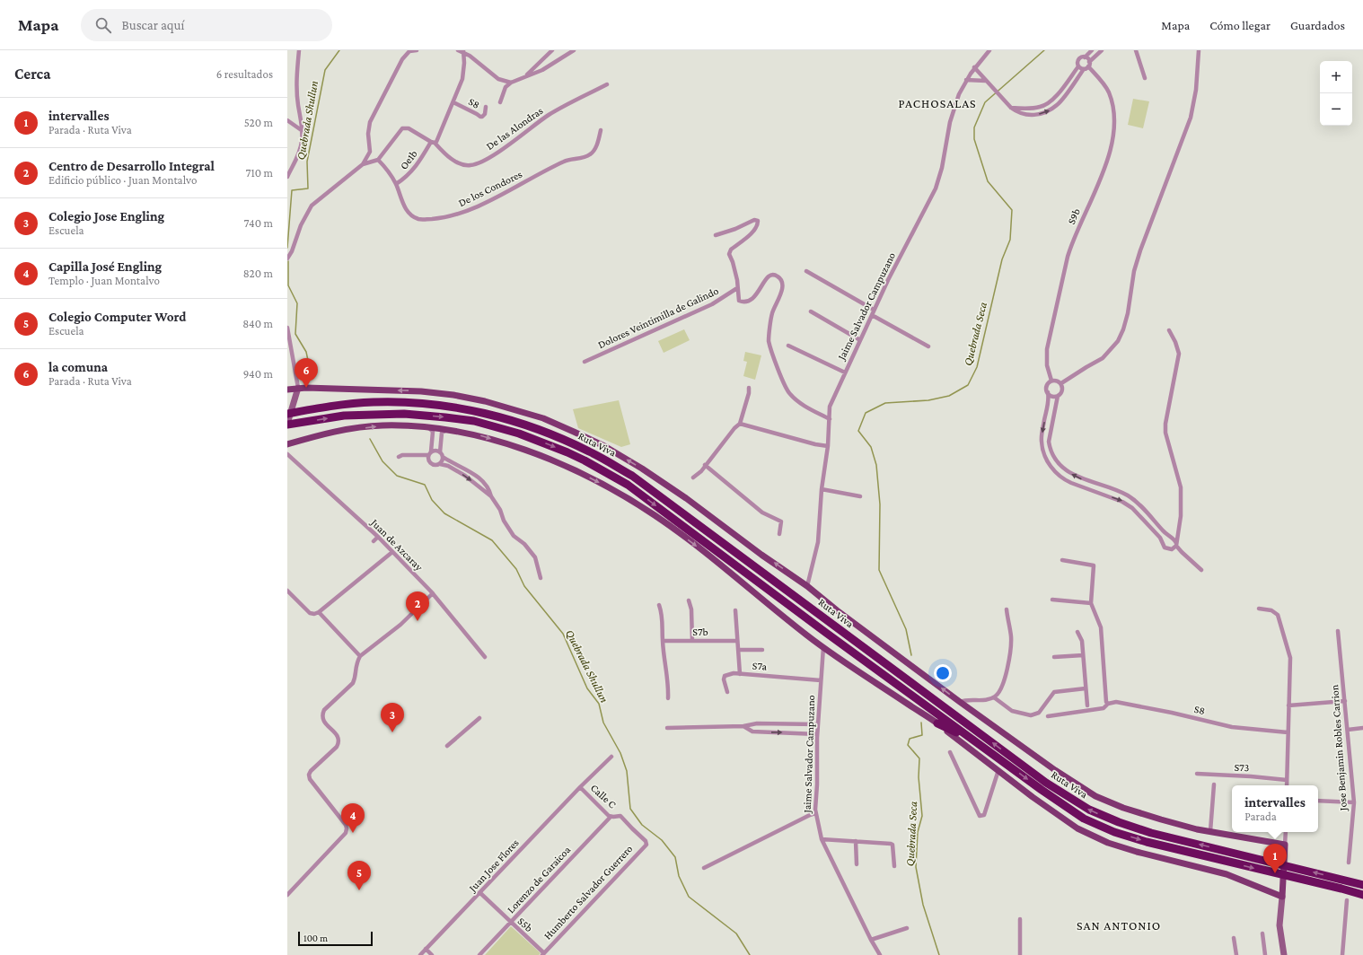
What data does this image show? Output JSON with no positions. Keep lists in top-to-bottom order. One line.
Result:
{"streets":{"highway":["Ruta Viva"],"street":["S8","De las Alondras","Oe1b","De los Condores","S9b","Jaime Salvador Campuzano","Dolores Veintimilla de Galindo","Juan de Azcaray","S7b","S7a","Jose Benjamin Robles Carrion","S73","Calle C","Juan Jose Flores","Lorenzo de Garaicoa","Humberto Salvador Guerrero","S5b"]},"crossings":[["S8","Oe1b"],["De las Alondras","Oe1b"],["De las Alondras","De los Condores"],["Oe1b","De los Condores"],["Jaime Salvador Campuzano","Ruta Viva"],["Jaime Salvador Campuzano","S7a"],["S7b","S7a"],["Calle C","Juan Jose Flores"],["Calle C","Lorenzo de Garaicoa"],["Calle C","Humberto Salvador Guerrero"],["Juan Jose Flores","S5b"],["Lorenzo de Garaicoa","S5b"],["Humberto Salvador Guerrero","S5b"]],"districts":["PACHOSALAS","SAN ANTONIO"],"water":["Quebrada Shullun","Quebrada Seca"],"scale_bar":"100 m","page":{"header":"Mapa","search":"Buscar aquí","nav":["Mapa","Cómo llegar","Guardados"],"heading":["Cerca","6 resultados"],"map_buttons":["+","−"],"list":[{"mark":"1","name":"intervalles","note":"Parada · Ruta Viva","value":"520 m"},{"mark":"2","name":"Centro de Desarrollo Integral","note":"Edificio público · Juan Montalvo","value":"710 m"},{"mark":"3","name":"Colegio Jose Engling","note":"Escuela","value":"740 m"},{"mark":"4","name":"Capilla José Engling","note":"Templo · Juan Montalvo","value":"820 m"},{"mark":"5","name":"Colegio Computer Word","note":"Escuela","value":"840 m"},{"mark":"6","name":"la comuna","note":"Parada · Ruta Viva","value":"940 m"}],"pins":["6","2","3","4","1","5"],"popup":["intervalles","Parada"],"scale":"100 m"}}
